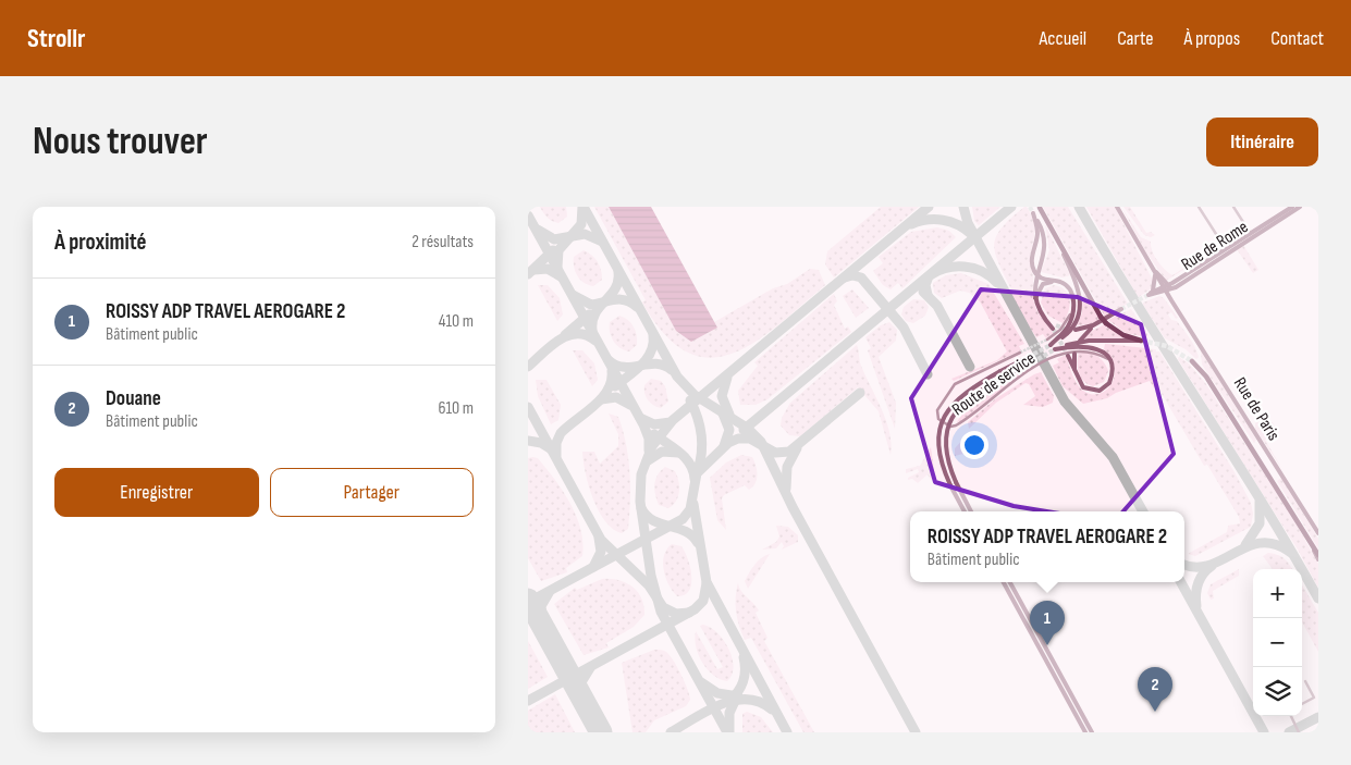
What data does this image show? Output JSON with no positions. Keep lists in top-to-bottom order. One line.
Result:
{"streets":{"main road":["Rue de Rome","Rue de Paris"],"street":["Route de service"]},"crossings":[["Rue de Rome","Rue de Paris"]],"page":{"header":"Strollr","nav":["Accueil","Carte","À propos","Contact"],"buttons":["Itinéraire",["Enregistrer","Partager"]],"title":"Nous trouver","heading":["À proximité","2 résultats"],"list":[{"mark":"1","name":"ROISSY ADP TRAVEL AEROGARE 2","note":"Bâtiment public","value":"410 m"},{"mark":"2","name":"Douane","note":"Bâtiment public","value":"610 m"}],"popup":["ROISSY ADP TRAVEL AEROGARE 2","Bâtiment public"],"map_buttons":["+","−"],"pins":["1","2"]}}
